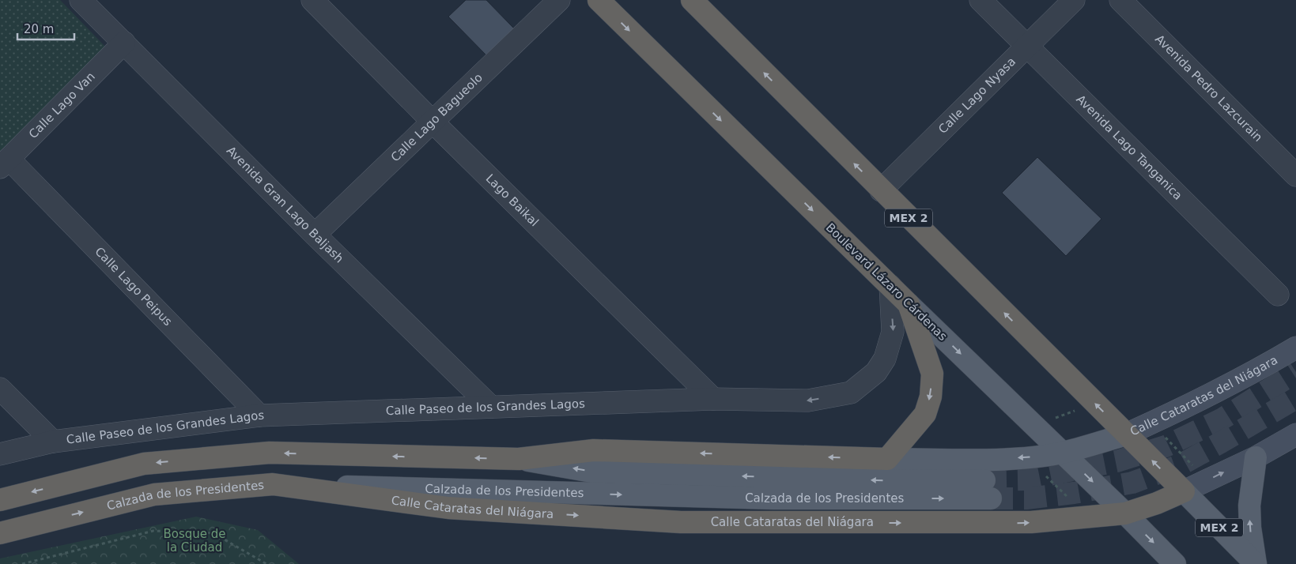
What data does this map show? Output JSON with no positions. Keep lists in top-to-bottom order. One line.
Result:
{"streets":{"highway":["MEX 2","Boulevard Lázaro Cárdenas","Calle Cataratas del Niágara","Calzada de los Presidentes"],"street":["Avenida Pedro Lazcurain","Calle Lago Nyasa","Calle Lago Van","Calle Lago Bagueolo","Avenida Lago Tanganica","Lago Baikal","Avenida Gran Lago Baljash","Calle Lago Peipus","Calle Paseo de los Grandes Lagos"]},"crossings":[["Calle Lago Nyasa","Avenida Lago Tanganica"],["Calle Lago Nyasa","MEX 2"],["Calle Lago Van","Avenida Gran Lago Baljash"],["Calle Lago Van","Calle Lago Peipus"],["Calle Lago Bagueolo","Lago Baikal"],["Calle Lago Bagueolo","Avenida Gran Lago Baljash"],["Lago Baikal","Calle Paseo de los Grandes Lagos"],["Avenida Gran Lago Baljash","Calle Paseo de los Grandes Lagos"],["MEX 2","Calle Cataratas del Niágara"],["Boulevard Lázaro Cárdenas","Calle Cataratas del Niágara"],["Boulevard Lázaro Cárdenas","Calle Paseo de los Grandes Lagos"],["Calle Lago Peipus","Calle Paseo de los Grandes Lagos"],["Calle Cataratas del Niágara","Calzada de los Presidentes"]],"parks":["Bosque de la Ciudad"],"scale_bar":"20 m"}
